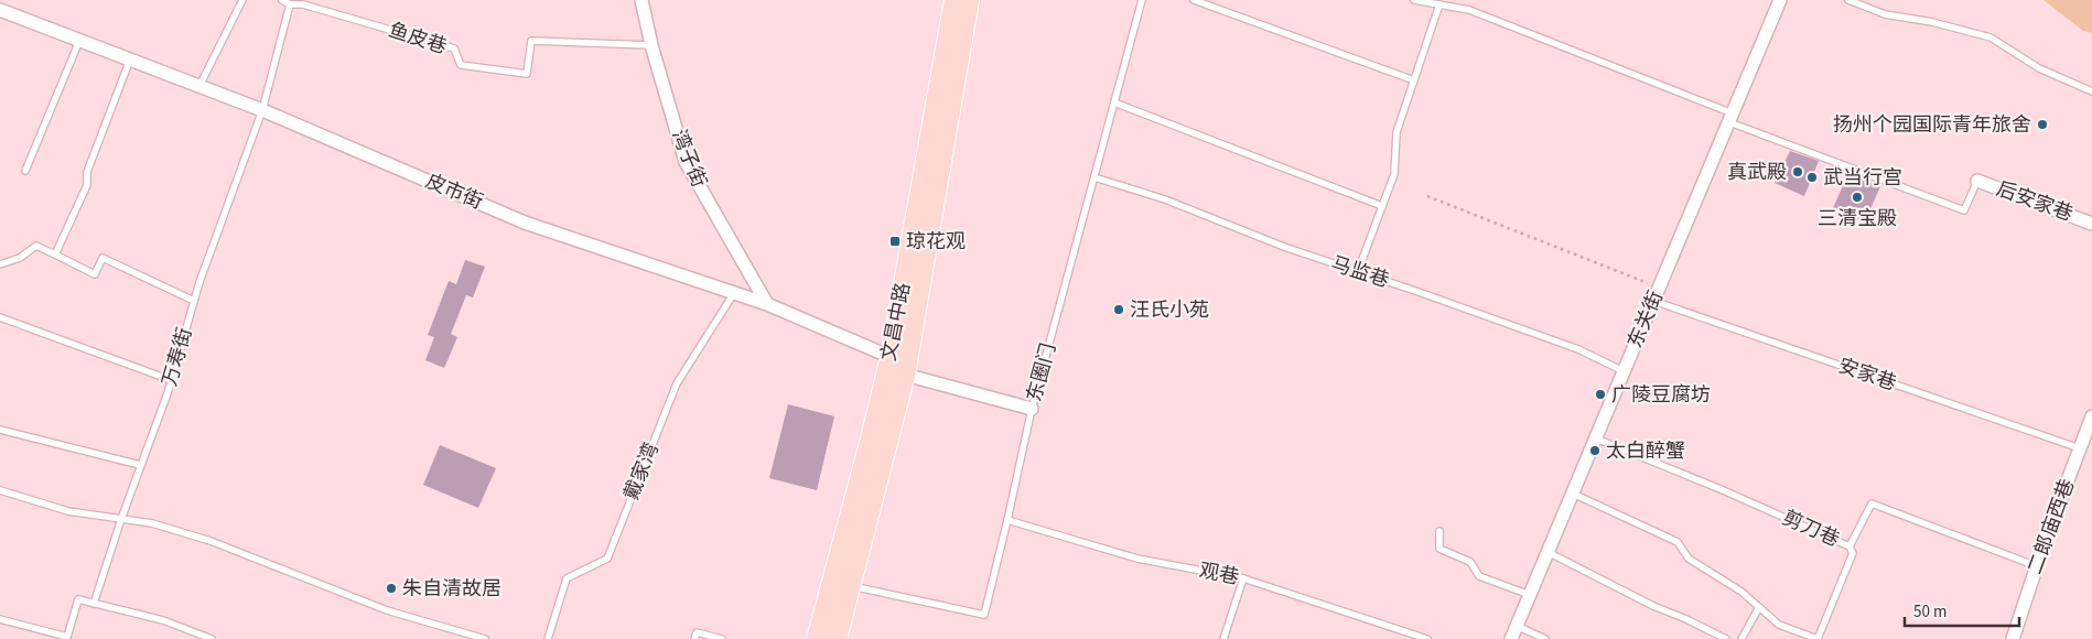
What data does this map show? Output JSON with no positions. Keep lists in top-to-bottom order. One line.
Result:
{"streets":{"main road":["文昌中路"],"street":["湾子街","皮市街","后安家巷","东关街","二郎庙西巷"],"lane":["鱼皮巷","马监巷","万寿街","东圈门","安家巷","戴家湾","剪刀巷","观巷"]},"crossings":[["鱼皮巷","湾子街"],["鱼皮巷","万寿街"],["湾子街","皮市街"],["皮市街","文昌中路"],["皮市街","万寿街"],["皮市街","戴家湾"],["马监巷","东关街"],["马监巷","东圈门"],["东关街","安家巷"],["东关街","剪刀巷"],["文昌中路","东圈门"],["东圈门","观巷"],["安家巷","二郎庙西巷"],["二郎庙西巷","剪刀巷"]],"places":{"other":["扬州个园国际青年旅舍","真武殿","武当行宫","三清宝殿","汪氏小苑","广陵豆腐坊","太白醉蟹","朱自清故居"],"transit":["琼花观"]},"scale_bar":"50 m"}
